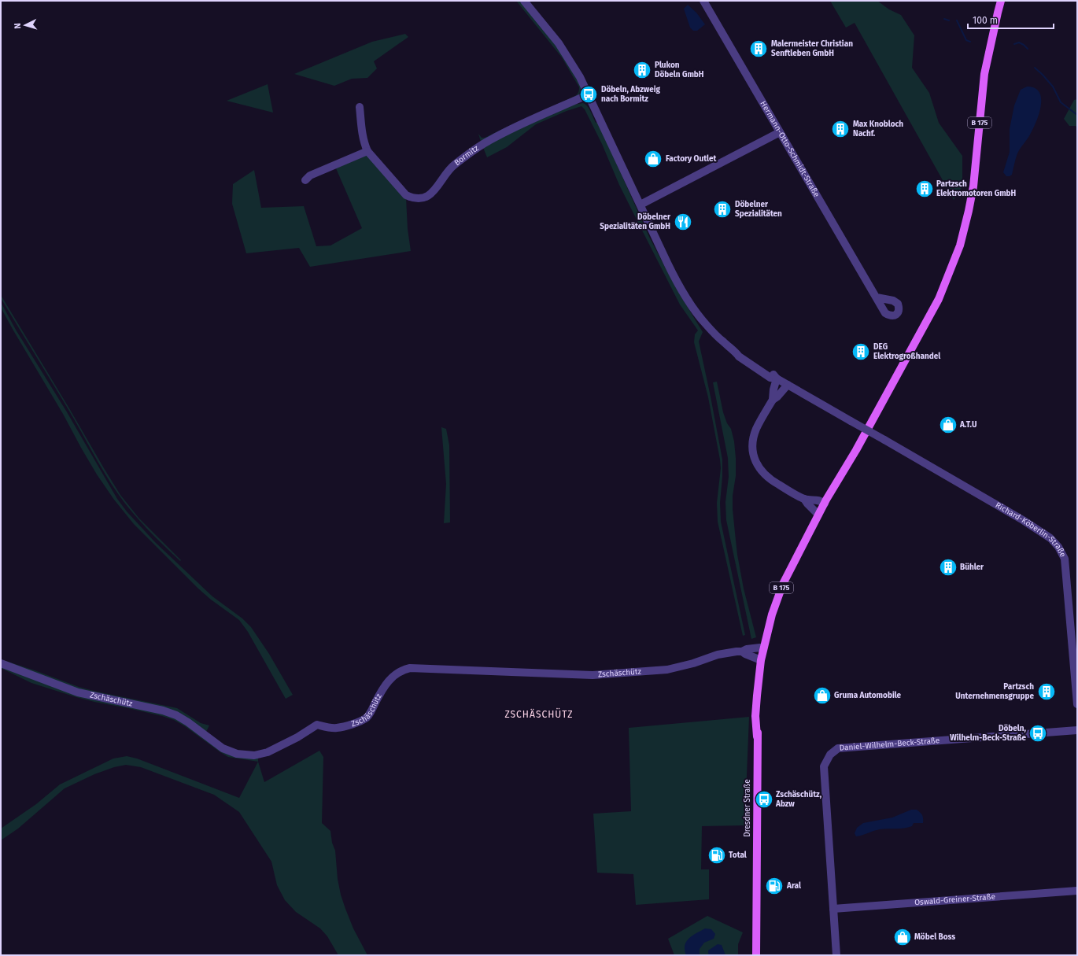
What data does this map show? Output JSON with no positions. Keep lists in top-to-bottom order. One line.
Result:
{"streets":{"main road":["B 175","Dresdner Straße"],"street":["Hermann-Otto-Schmidt-Straße","Bormitz","Richard-Köberlin-Straße","Zschäschütz","Daniel-Wilhelm-Beck-Straße","Oswald-Greiner-Straße"]},"crossings":[["B 175","Zschäschütz"],["B 175","Dresdner Straße"],["Bormitz","Richard-Köberlin-Straße"],["Zschäschütz","Dresdner Straße"],["Daniel-Wilhelm-Beck-Straße","Oswald-Greiner-Straße"]],"districts":["ZSCHÄSCHÜTZ"],"places":{"building":["Malermeister Christian Senftleben GmbH","Plukon Döbeln GmbH","Max Knobloch Nachf.","Partzsch Elektromotoren GmbH","Döbelner Spezialitäten","DEG Elektrogroßhandel","Bühler","Partzsch Unternehmensgruppe"],"bus stop":["Döbeln, Abzweig nach Bormitz","Döbeln, Wilhelm-Beck-Straße","Zschäschütz, Abzw"],"shop":["Factory Outlet","A.T.U","Gruma Automobile","Möbel Boss"],"restaurant":["Döbelner Spezialitäten GmbH"],"fuel station":["Total","Aral"]},"scale_bar":"100 m","north":"left"}
